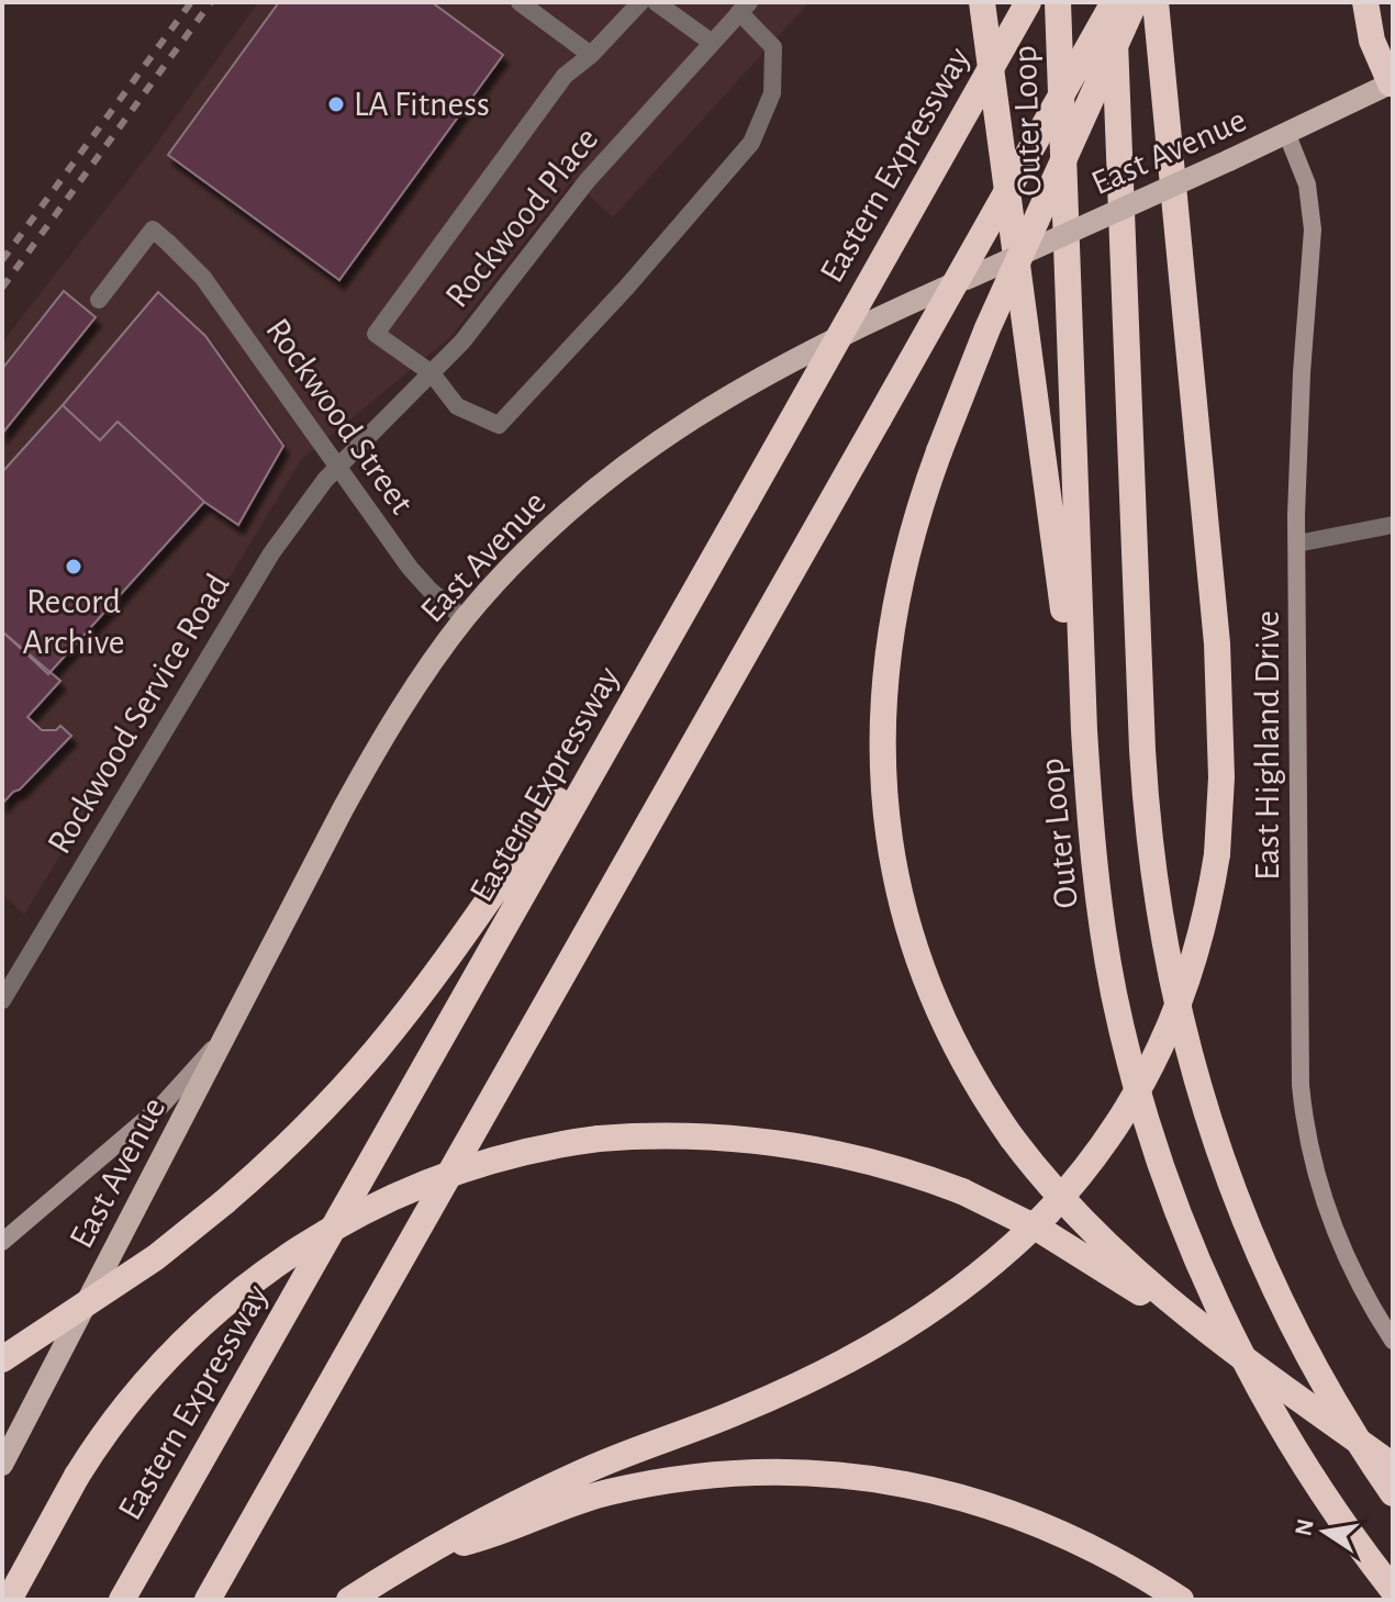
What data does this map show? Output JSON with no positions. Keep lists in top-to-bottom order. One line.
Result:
{"streets":{"highway":["Outer Loop","Eastern Expressway"],"main road":["East Avenue"],"street":["Rockwood Place","Rockwood Street","Rockwood Service Road","East Highland Drive"]},"crossings":[["East Avenue","Rockwood Street"],["East Avenue","East Highland Drive"],["Rockwood Place","Rockwood Street"],["Rockwood Place","Rockwood Service Road"],["Rockwood Street","Rockwood Service Road"]],"places":["LA Fitness","Record Archive"],"north":"left"}
